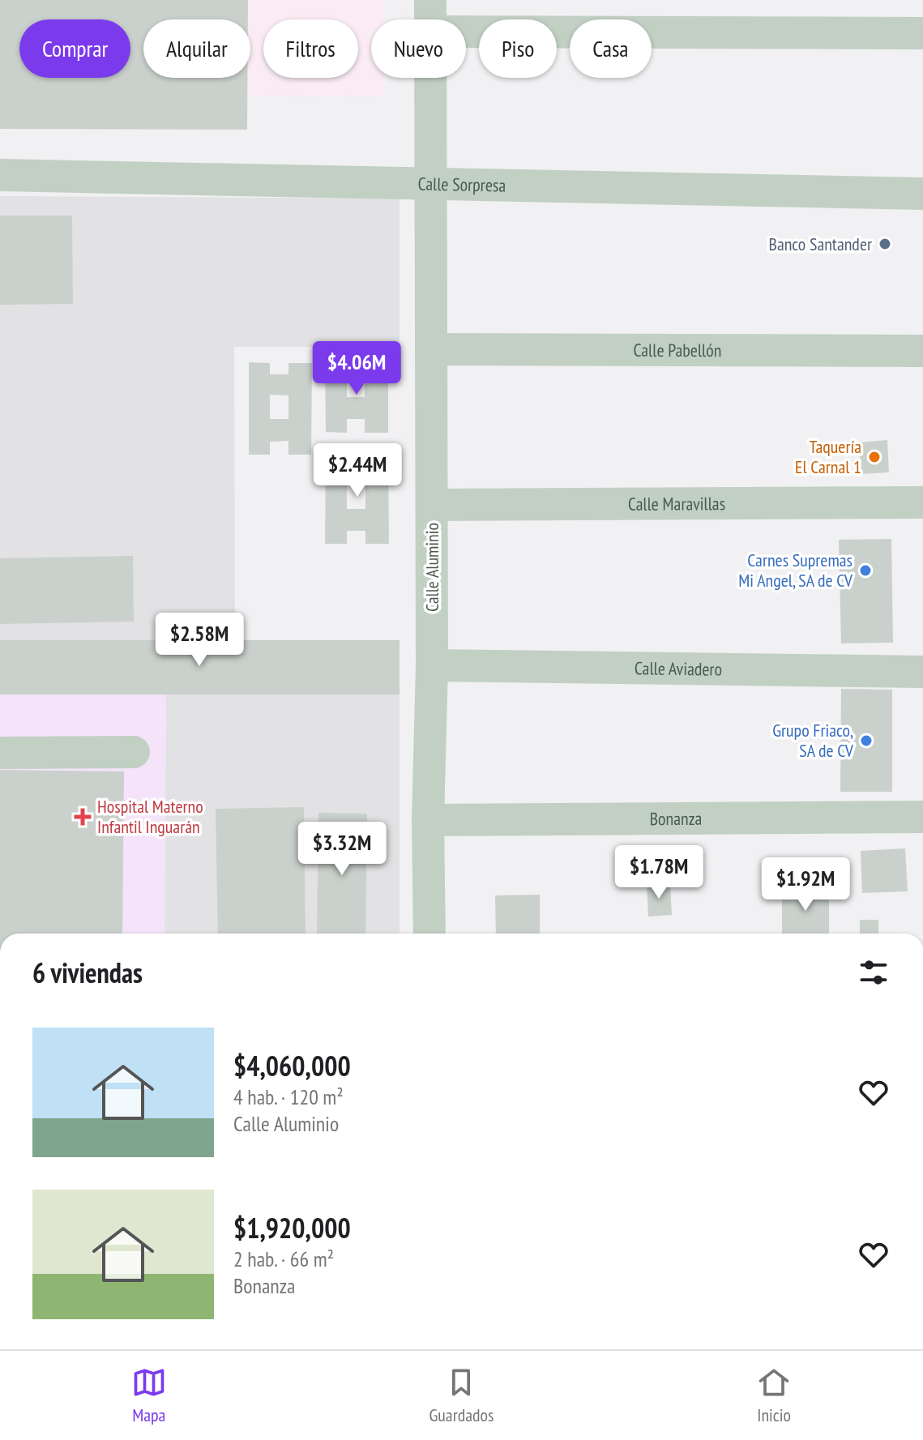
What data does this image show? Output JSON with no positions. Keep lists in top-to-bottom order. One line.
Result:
{"streets":{"street":["Calle Sorpresa","Calle Pabellón","Calle Maravillas","Calle Aluminio","Calle Aviadero","Bonanza"]},"crossings":[["Calle Sorpresa","Calle Aluminio"],["Calle Pabellón","Calle Aluminio"],["Calle Maravillas","Calle Aluminio"],["Calle Aluminio","Calle Aviadero"],["Calle Aluminio","Bonanza"]],"places":{"other":["Banco Santander","Taquería El Carnal 1","Carnes Supremas Mi Angel, SA de CV","Grupo Friaco, SA de CV"],"health":["Hospital Materno Infantil Inguarán"]},"page":{"chip":["Comprar","Alquilar","Filtros","Nuevo","Piso","Casa"],"price":["$4.06M","$2.44M","$2.58M","$3.32M","$1.78M","$1.92M"],"heading":"6 viviendas","list":[{"name":"$4,060,000","note":"4 hab. · 120 m² · Calle Aluminio"},{"name":"$1,920,000","note":"2 hab. · 66 m² · Bonanza"}],"tabs":["Mapa","Guardados","Inicio"]}}
